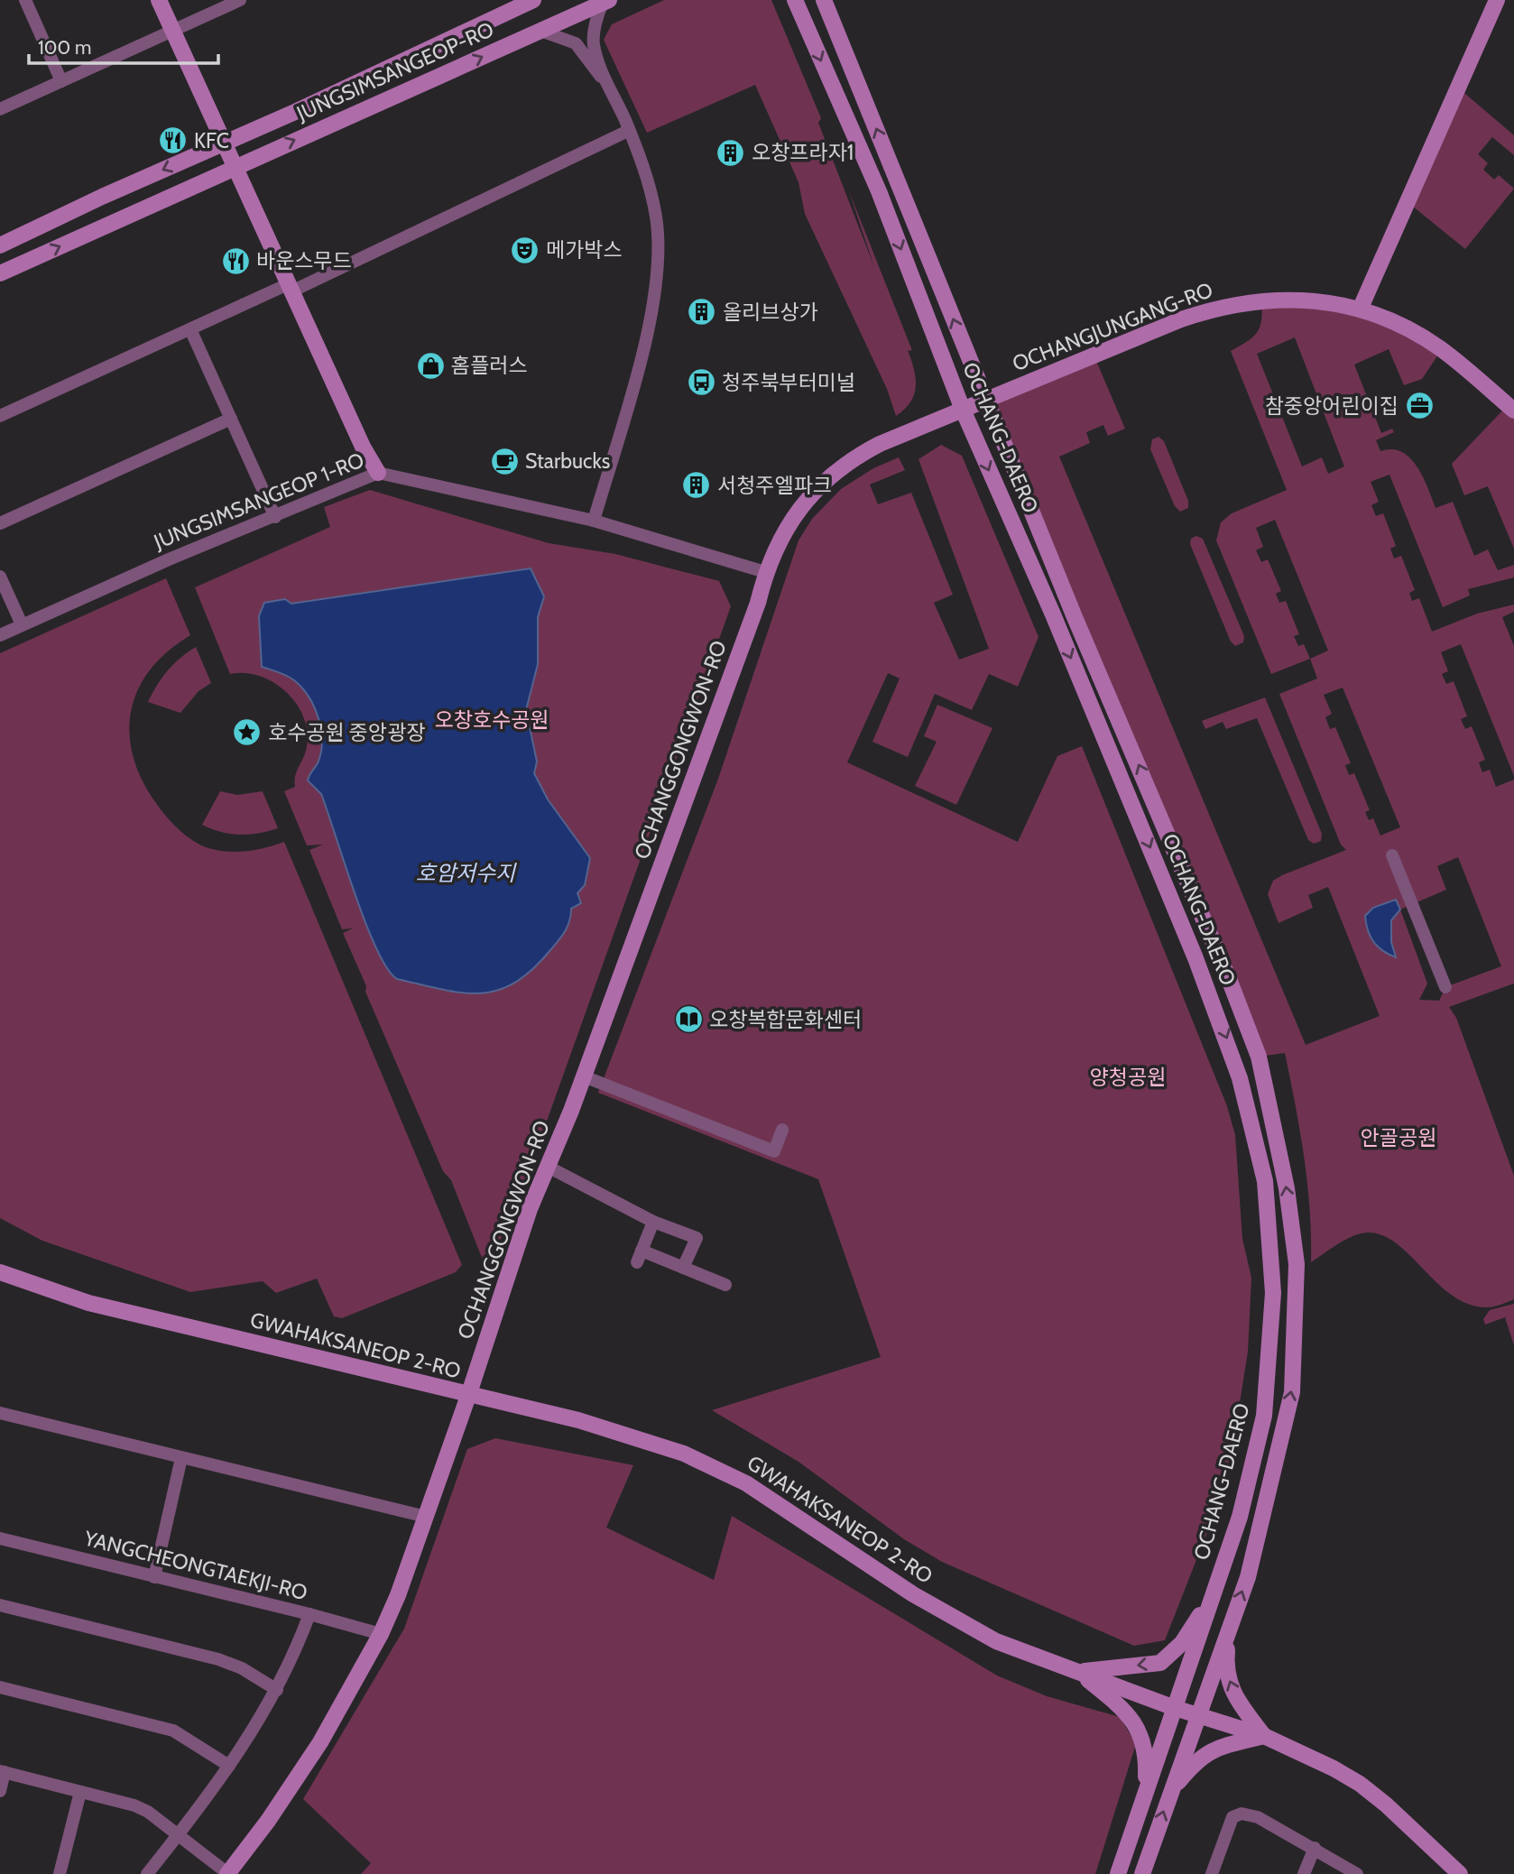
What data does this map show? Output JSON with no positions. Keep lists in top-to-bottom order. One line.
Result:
{"streets":{"street":["JUNGSIMSANGEOP-RO","OCHANGJUNGANG-RO","OCHANG-DAERO","JUNGSIMSANGEOP 1-RO","OCHANGGONGWON-RO","GWAHAKSANEOP 2-RO","YANGCHEONGTAEKJI-RO"]},"crossings":[["OCHANGJUNGANG-RO","OCHANG-DAERO"],["OCHANGJUNGANG-RO","OCHANGGONGWON-RO"],["OCHANG-DAERO","OCHANGGONGWON-RO"],["OCHANG-DAERO","GWAHAKSANEOP 2-RO"],["OCHANGGONGWON-RO","GWAHAKSANEOP 2-RO"],["OCHANGGONGWON-RO","YANGCHEONGTAEKJI-RO"]],"water":["호암저수지"],"parks":["오창호수공원","양청공원","안골공원"],"places":{"restaurant":["KFC","바운스무드"],"building":["오창프라자1","올리브상가","서청주엘파크"],"theatre":["메가박스"],"shop":["홈플러스"],"bus stop":["청주북부터미널"],"office":["참중앙어린이집"],"cafe":["Starbucks"],"place":["호수공원 중앙광장"],"library":["오창복합문화센터"]},"scale_bar":"100 m"}
